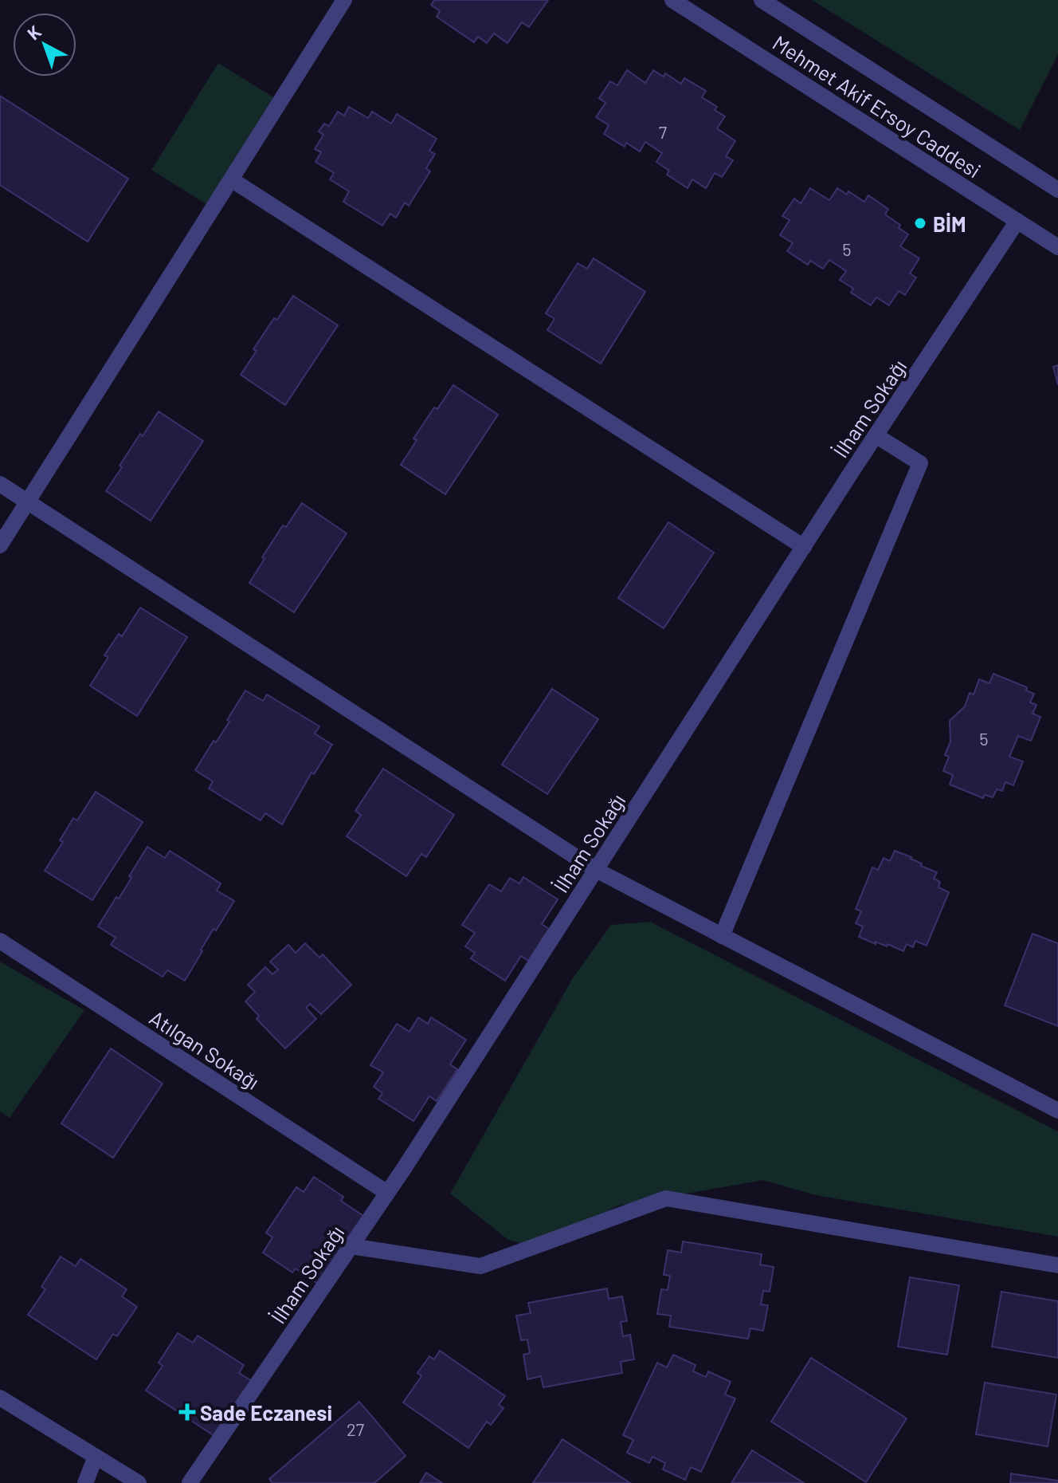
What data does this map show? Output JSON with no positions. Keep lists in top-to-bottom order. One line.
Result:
{"streets":{"street":["Mehmet Akif Ersoy Caddesi","İlham Sokağı","Atılgan Sokağı"]},"crossings":[["Mehmet Akif Ersoy Caddesi","İlham Sokağı"],["İlham Sokağı","Atılgan Sokağı"]],"places":{"other":["BİM"],"health":["Sade Eczanesi"]},"house_numbers":["7","5","5","27"],"north":"top left"}
